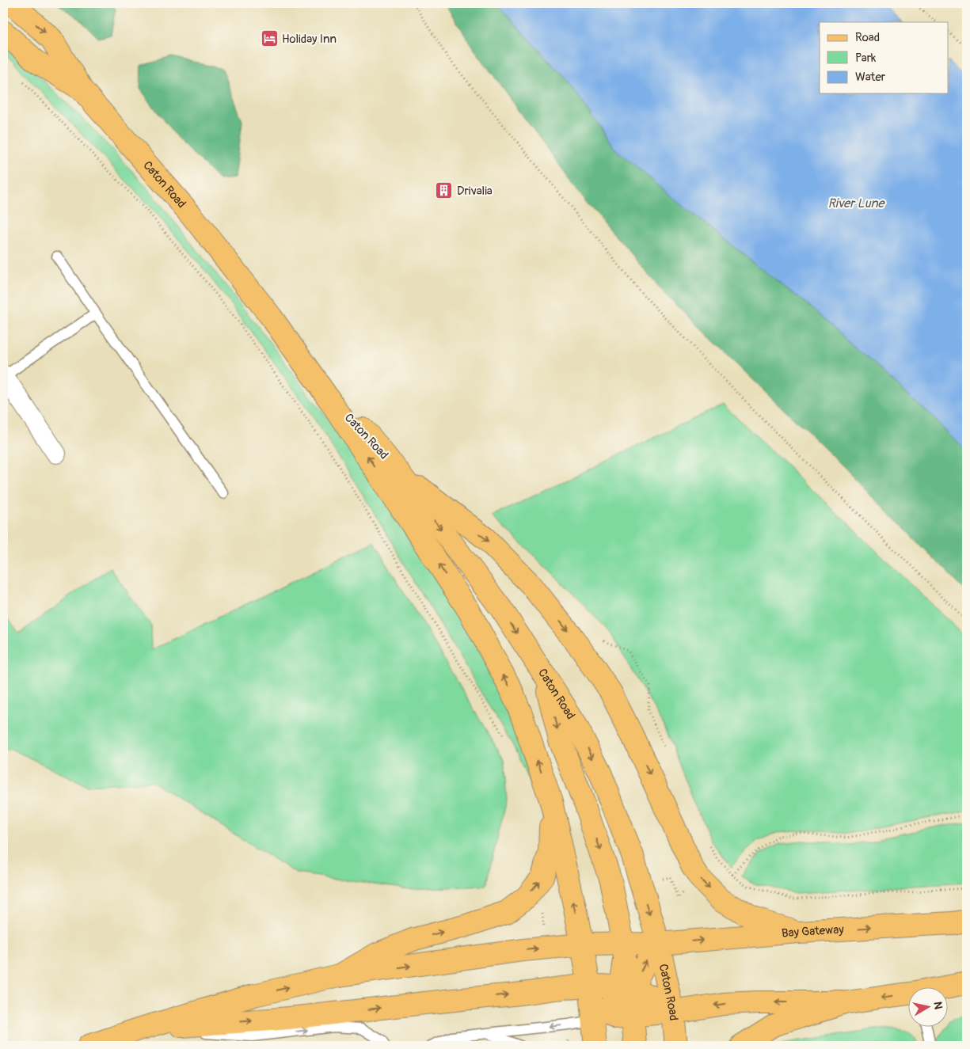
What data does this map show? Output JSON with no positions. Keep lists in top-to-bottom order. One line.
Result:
{"streets":{"main road":["Caton Road","Bay Gateway"]},"crossings":[["Caton Road","Bay Gateway"]],"water":["River Lune"],"places":{"hotel":["Holiday Inn"],"building":["Drivalia"]},"legend":["Road","Park","Water"],"north":"right"}
